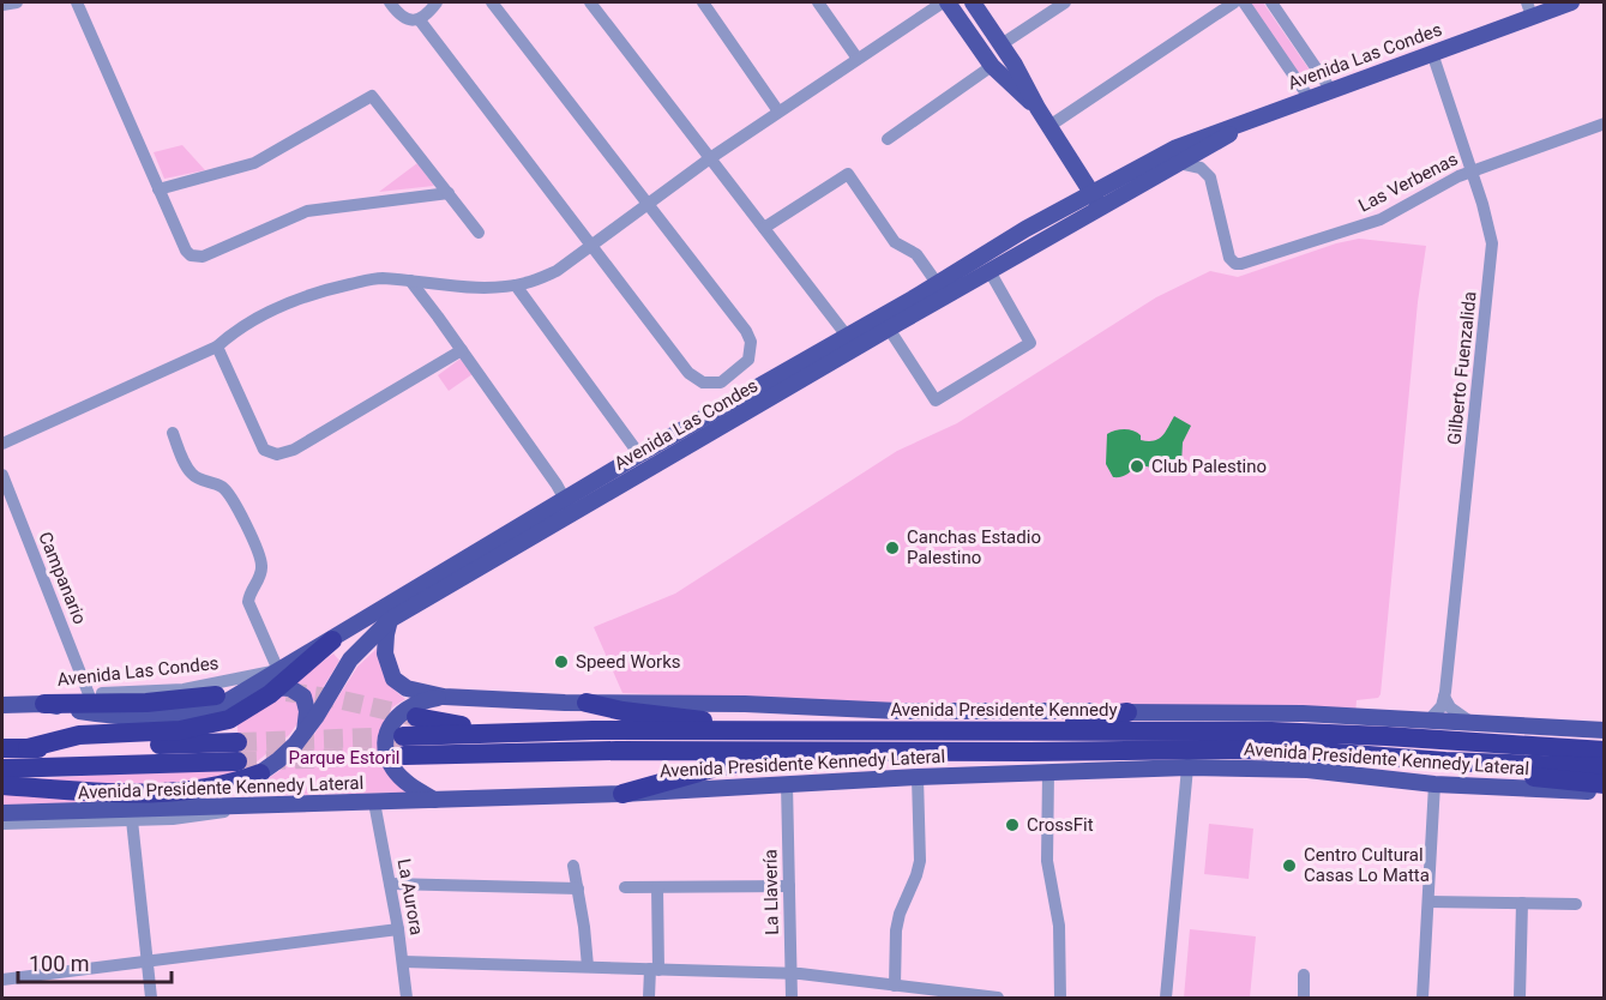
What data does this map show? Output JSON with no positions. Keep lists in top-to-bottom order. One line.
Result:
{"streets":{"highway":["Avenida Presidente Kennedy"],"main road":["Avenida Las Condes","Avenida Presidente Kennedy Lateral"],"street":["Las Verbenas","Gilberto Fuenzalida","Campanario","La Llavería","La Aurora"]},"crossings":[["Avenida Las Condes","Las Verbenas"],["Avenida Las Condes","Gilberto Fuenzalida"],["Avenida Las Condes","Campanario"],["Avenida Las Condes","Avenida Presidente Kennedy Lateral"],["Las Verbenas","Gilberto Fuenzalida"],["Gilberto Fuenzalida","Avenida Presidente Kennedy Lateral"],["Avenida Presidente Kennedy Lateral","La Llavería"],["Avenida Presidente Kennedy Lateral","La Aurora"]],"parks":["Parque Estoril"],"places":["Club Palestino","Canchas Estadio Palestino","Speed Works","CrossFit","Centro Cultural Casas Lo Matta"],"scale_bar":"100 m"}
